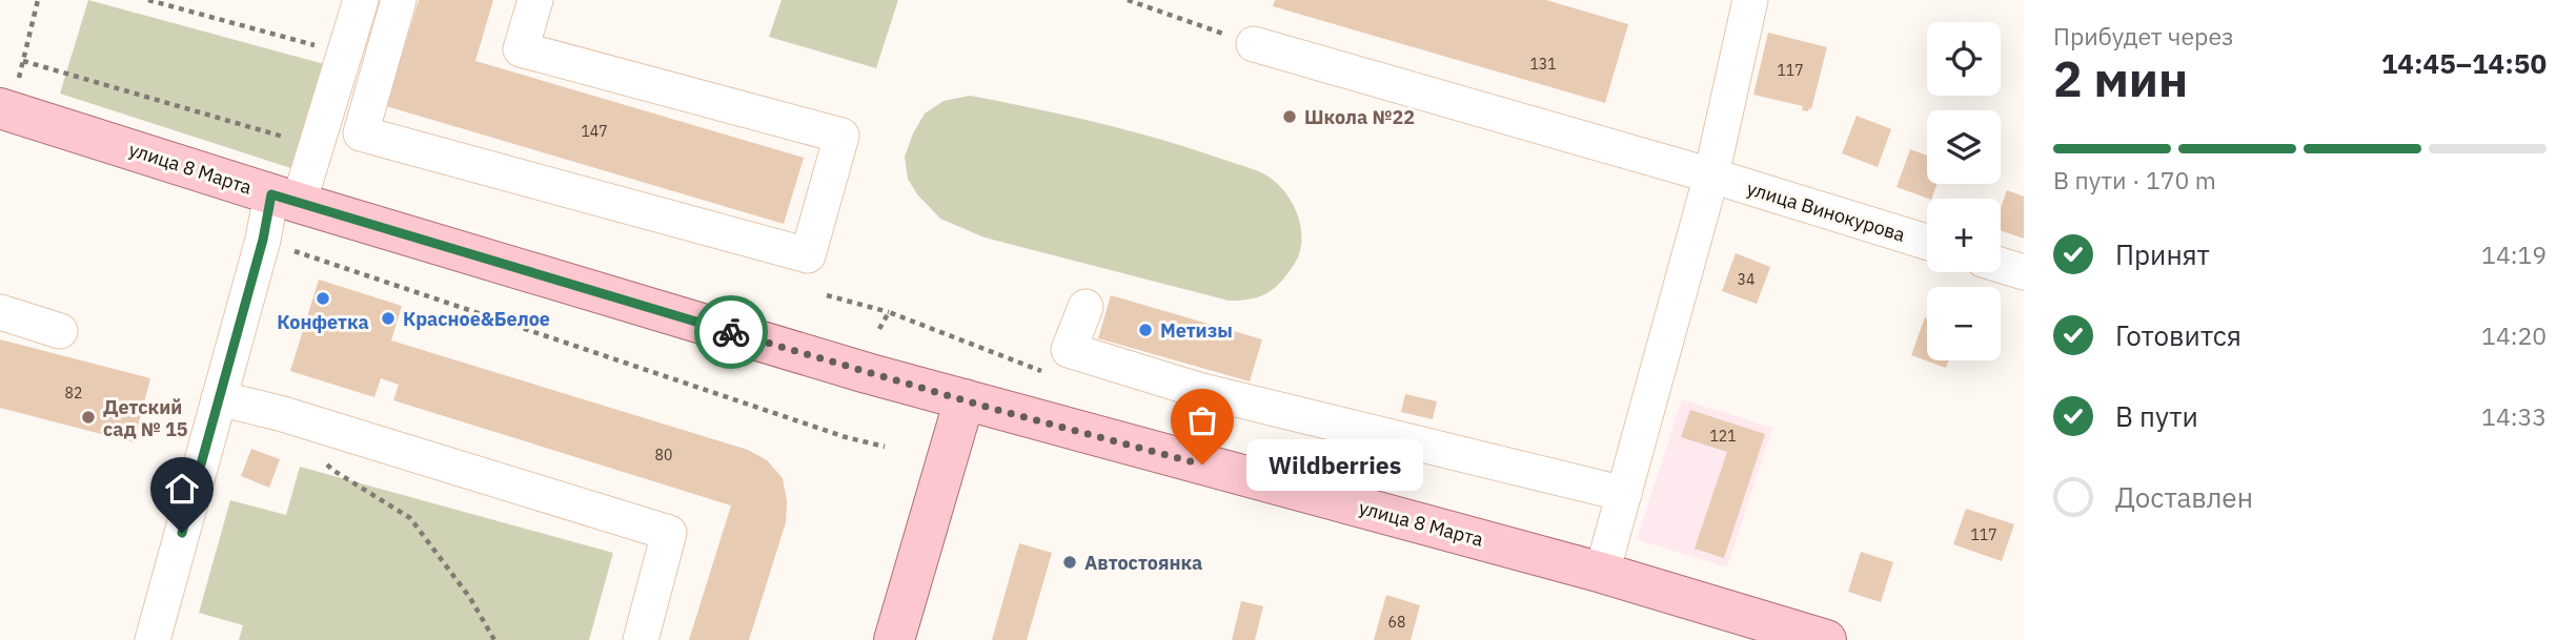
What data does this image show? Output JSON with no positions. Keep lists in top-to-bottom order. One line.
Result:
{"streets":{"main road":["улица 8 Марта"],"street":["улица Винокурова"]},"places":["Школа №22","Конфетка","Красное&Белое","Метизы","Детский сад № 15","Wildberries","Автостоянка"],"house_numbers":["131","117","147","34","82","121","80","117","68"],"page":{"heading":["2 мин","Прибудет через","14:45–14:50"],"map_buttons":["+","−"],"bar":"В пути · 170 m","list":[["Принят","14:19"],["Готовится","14:20"],["В пути","14:33"],"Доставлен"],"bubble":"Wildberries"}}
